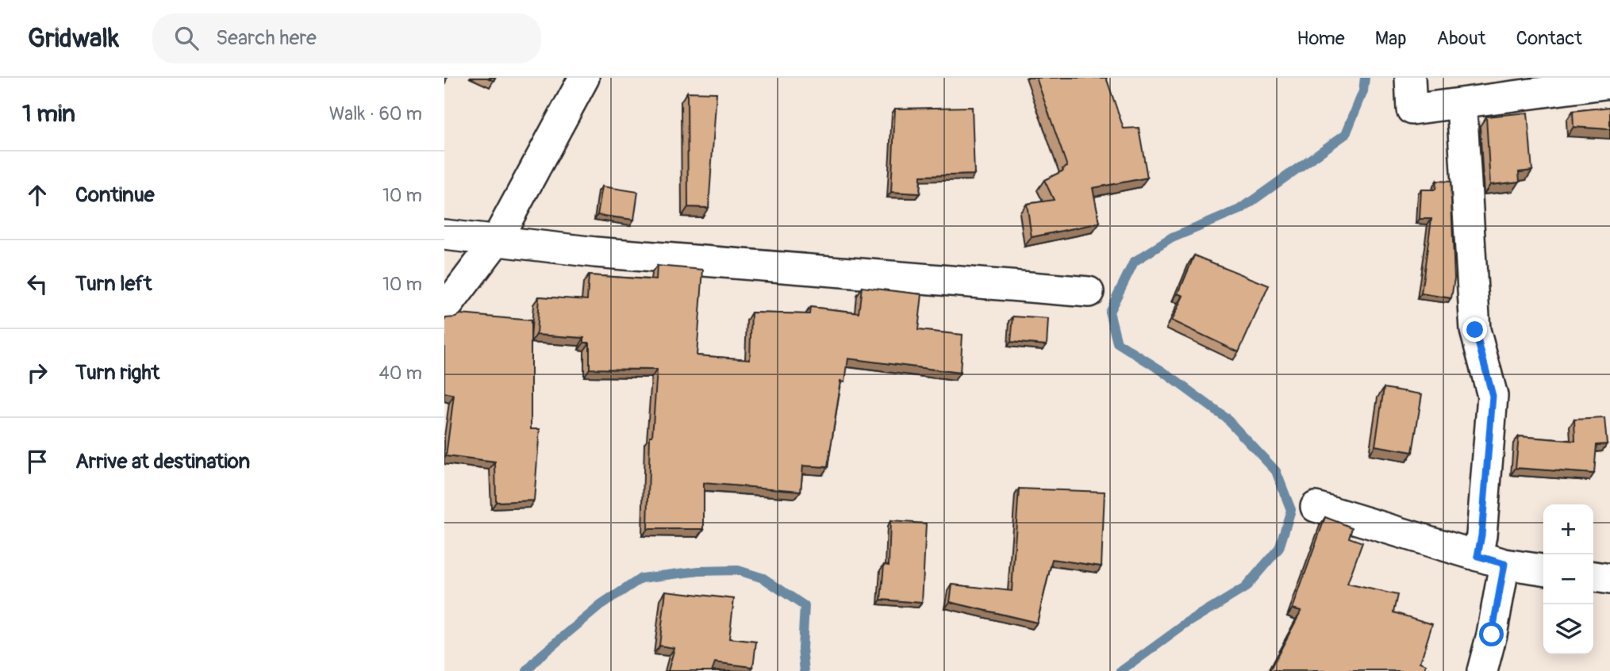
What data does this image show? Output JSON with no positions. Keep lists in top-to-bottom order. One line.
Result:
{"page":{"header":"Gridwalk","search":"Search here","nav":["Home","Map","About","Contact"],"heading":["1 min","Walk · 60 m"],"list":[["Continue","10 m"],["Turn left","10 m"],["Turn right","40 m"],"Arrive at destination"],"map_buttons":["+","−"]}}
